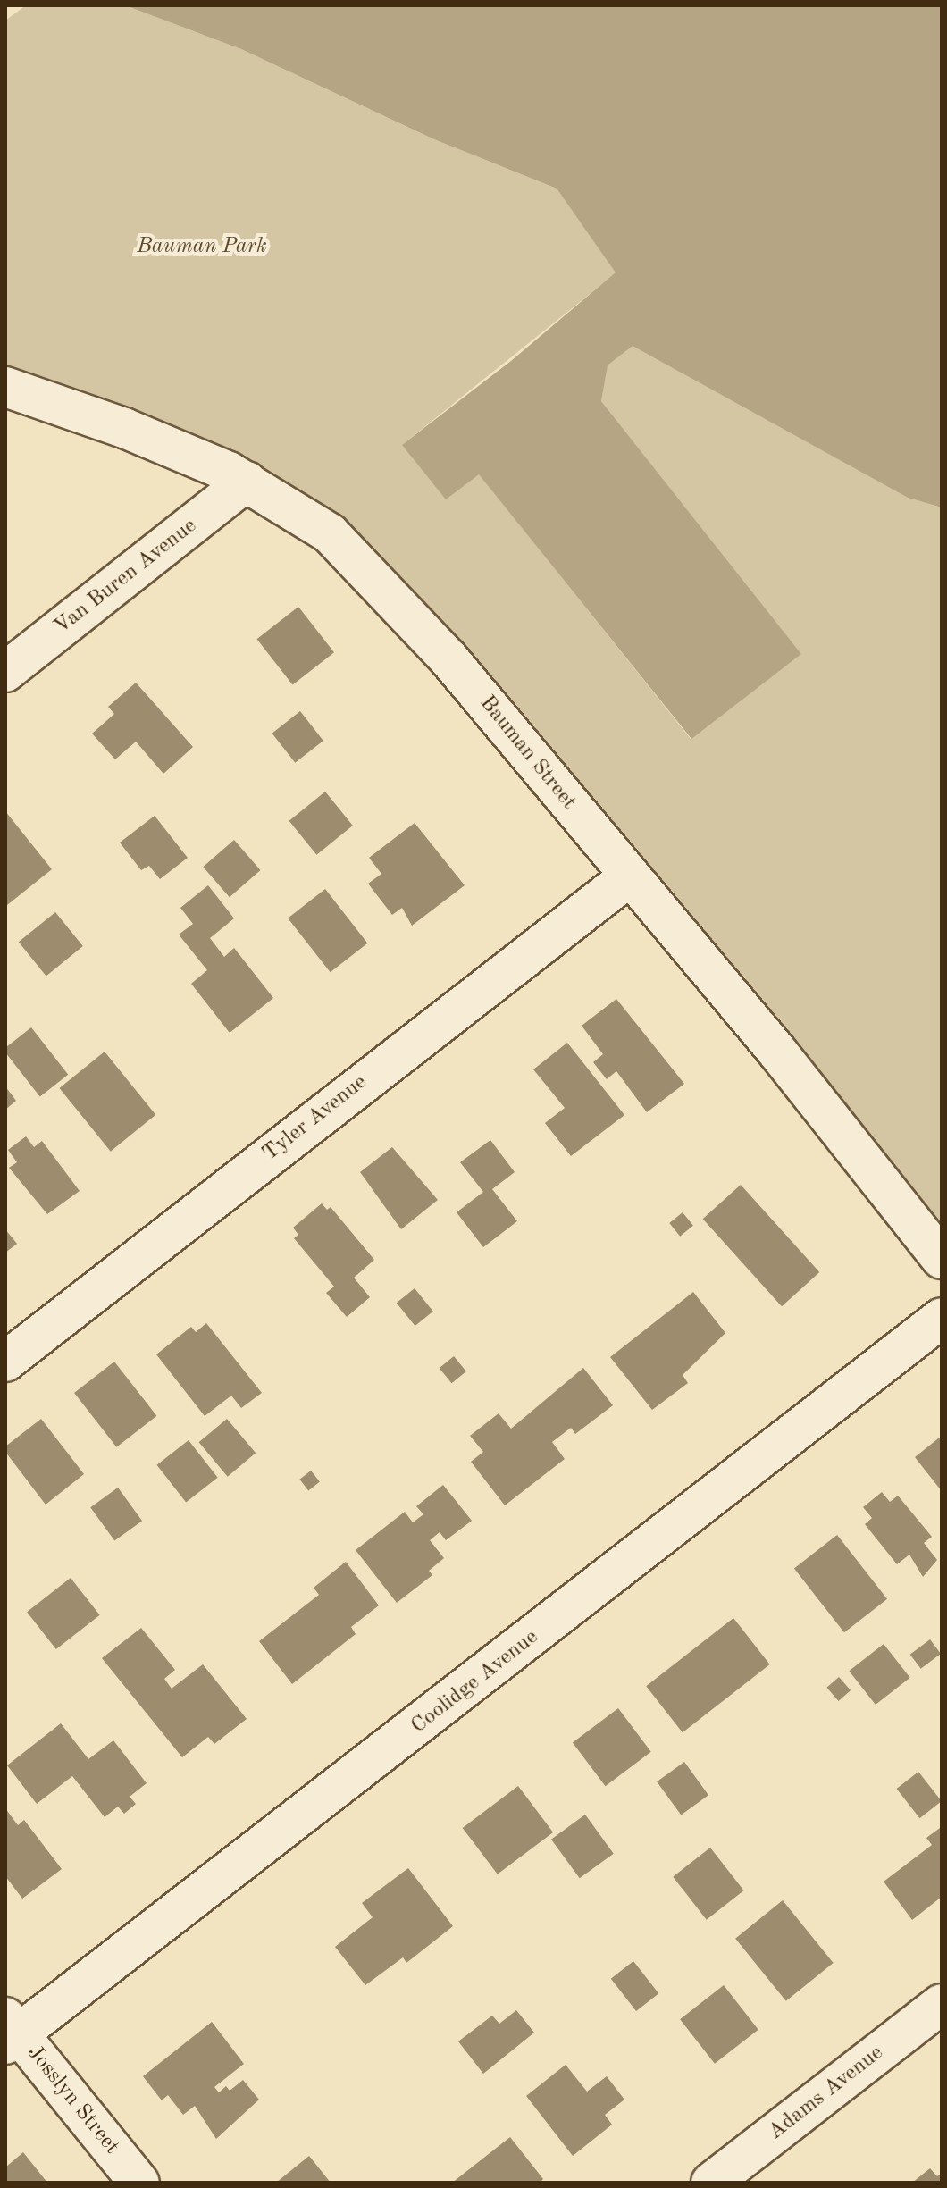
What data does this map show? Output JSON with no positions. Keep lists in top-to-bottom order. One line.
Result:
{"streets":{"street":["Van Buren Avenue","Bauman Street","Tyler Avenue","Coolidge Avenue","Adams Avenue","Josslyn Street"]},"crossings":[["Van Buren Avenue","Bauman Street"],["Bauman Street","Tyler Avenue"],["Coolidge Avenue","Josslyn Street"]],"parks":["Bauman Park"]}
